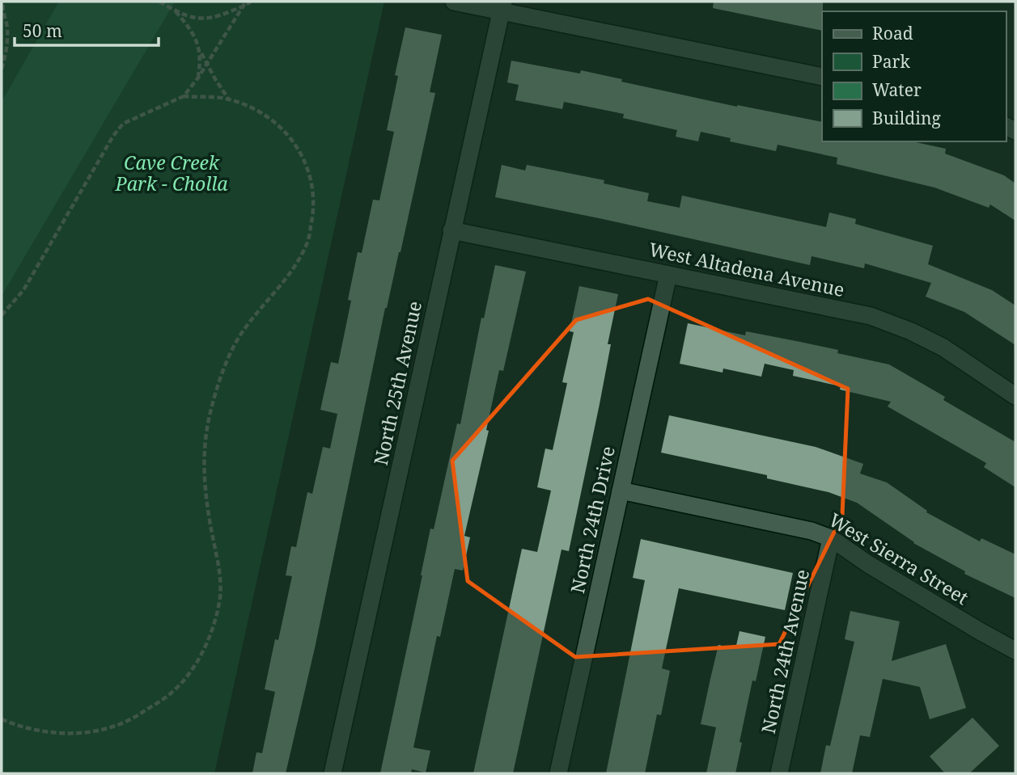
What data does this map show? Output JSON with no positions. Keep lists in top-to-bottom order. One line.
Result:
{"streets":{"street":["West Altadena Avenue","North 25th Avenue","North 24th Drive","West Sierra Street","North 24th Avenue"]},"crossings":[["West Altadena Avenue","North 25th Avenue"],["West Altadena Avenue","North 24th Drive"],["North 24th Drive","West Sierra Street"],["West Sierra Street","North 24th Avenue"]],"parks":["Cave Creek Park - Cholla"],"legend":["Road","Park","Water","Building"],"scale_bar":"50 m"}
